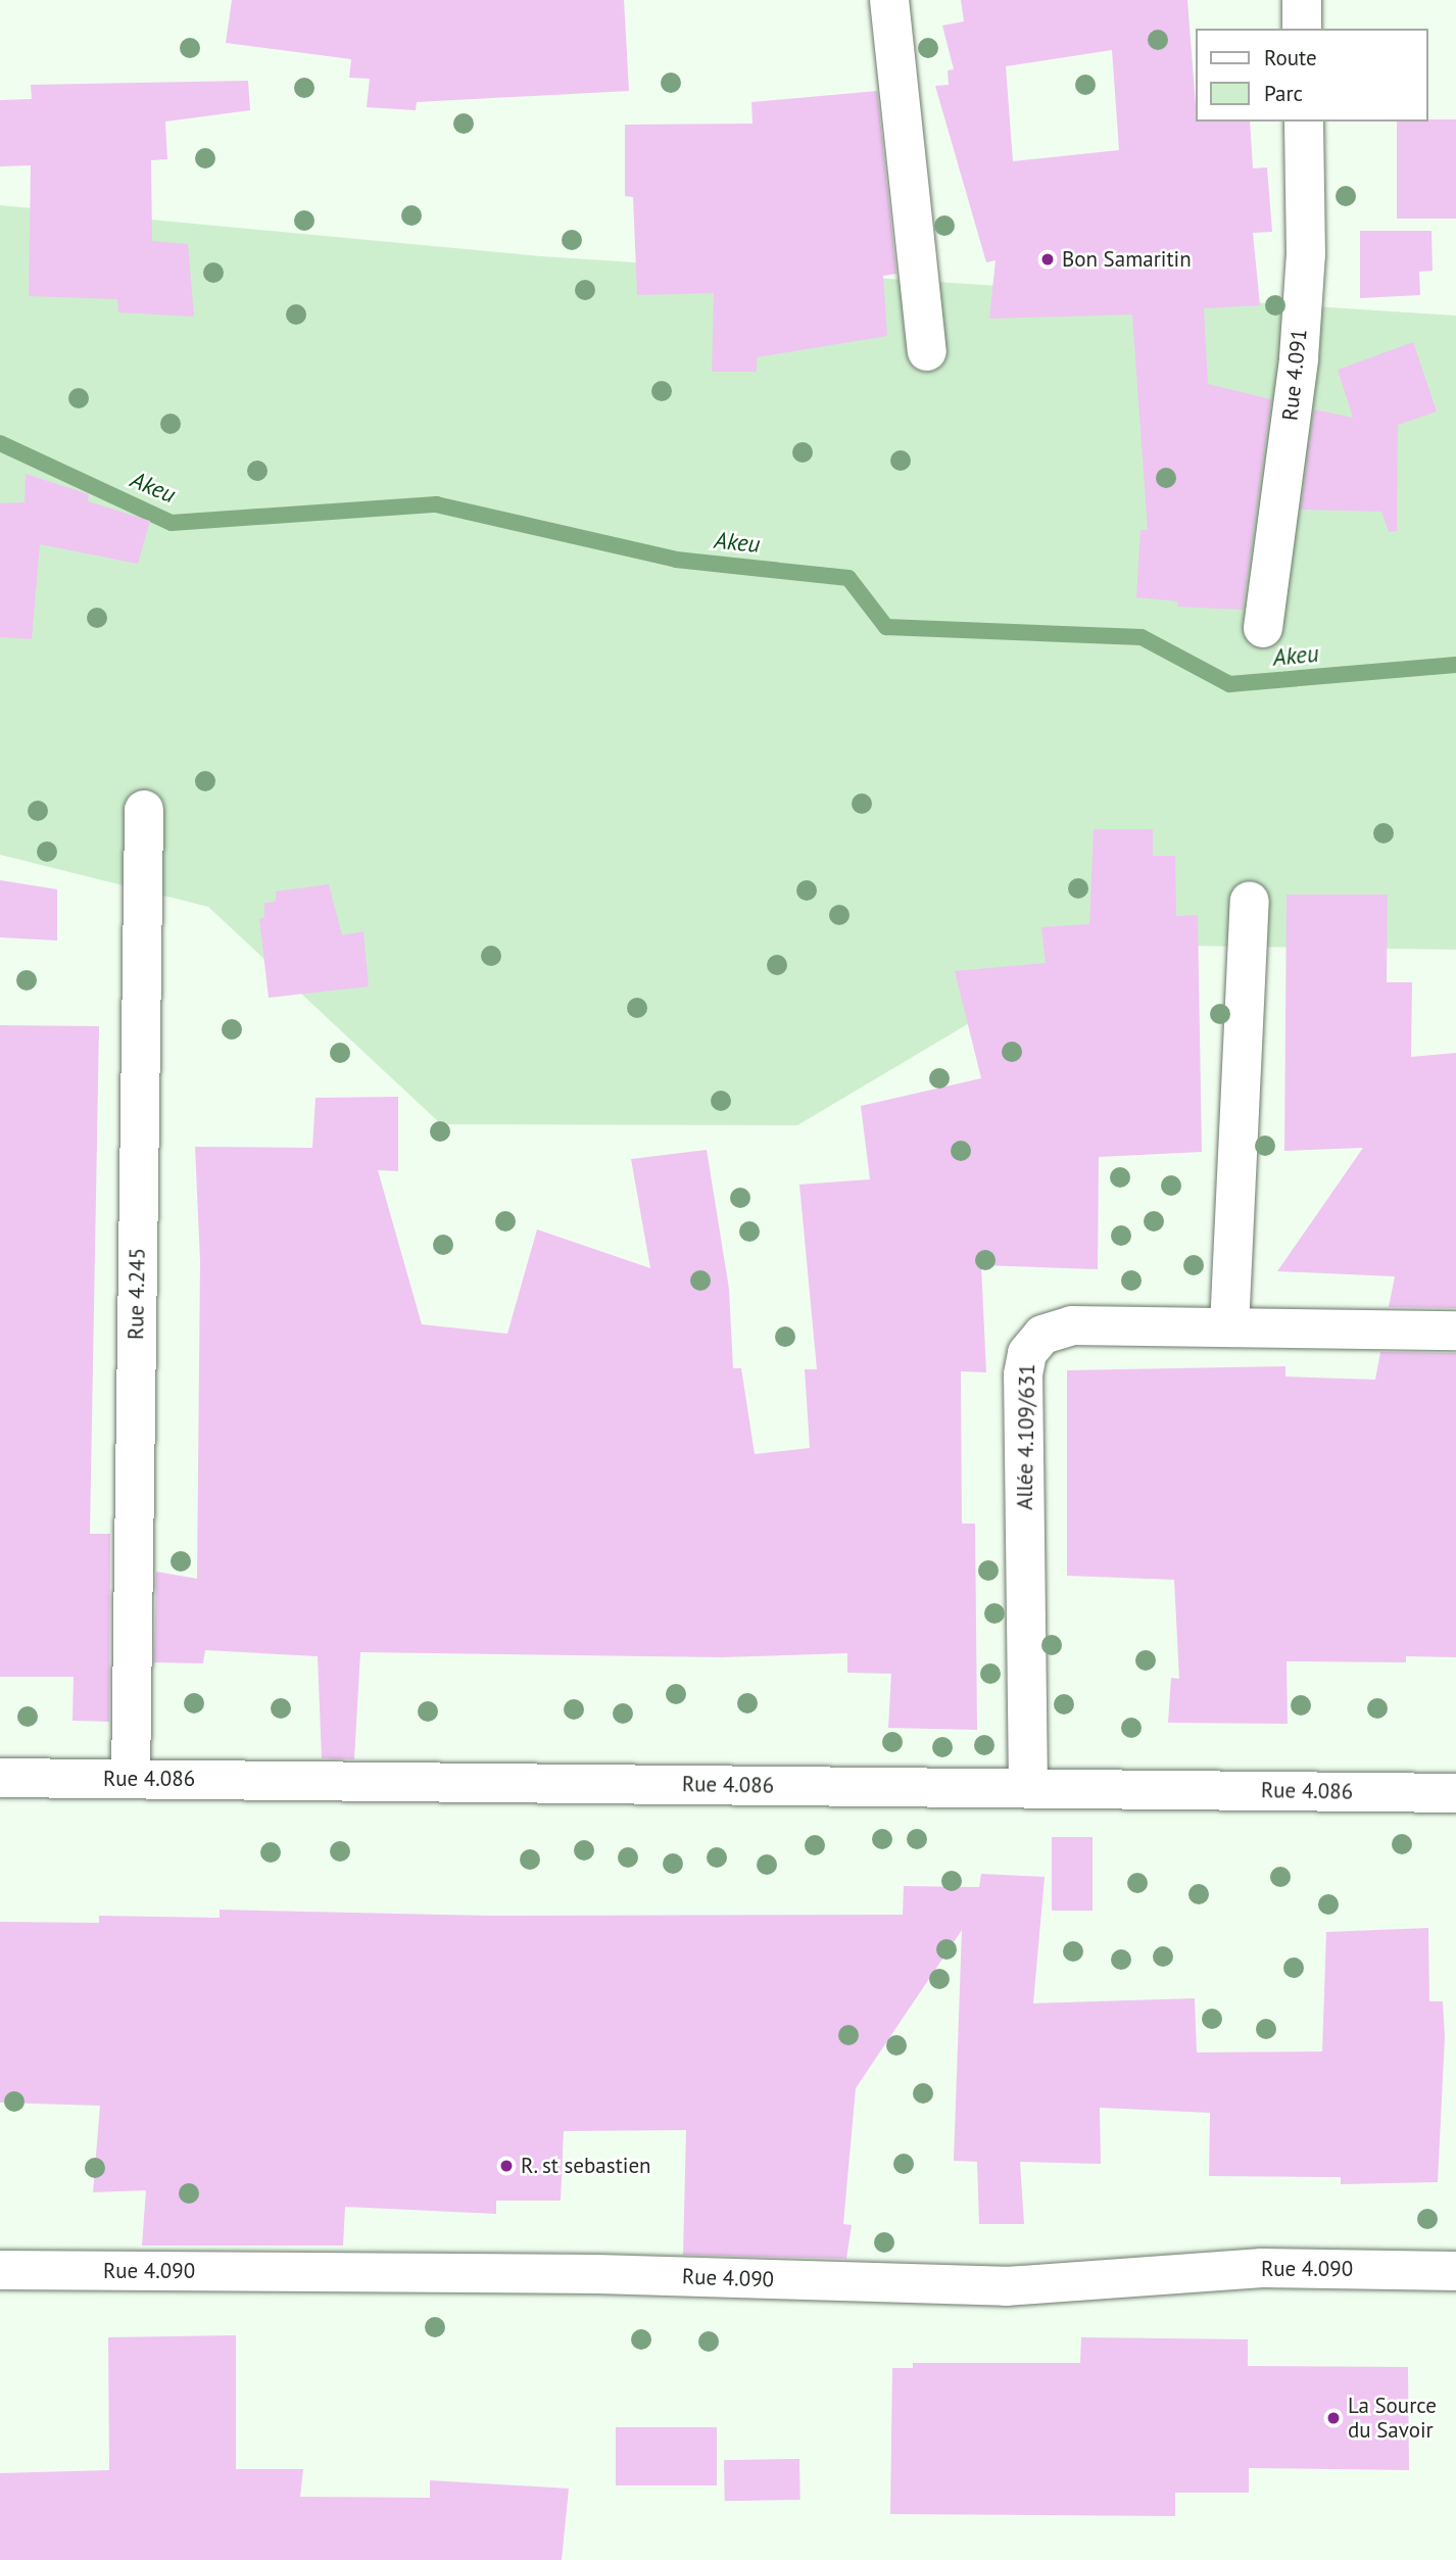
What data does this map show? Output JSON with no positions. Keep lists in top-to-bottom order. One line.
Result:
{"streets":{"street":["Rue 4.091","Rue 4.245","Allée 4.109/631","Rue 4.086","Rue 4.090"]},"crossings":[["Rue 4.245","Rue 4.086"],["Allée 4.109/631","Rue 4.086"]],"water":["Akeu"],"places":["Bon Samaritin","R. st sebastien","La Source du Savoir"],"legend":["Route","Parc"]}
